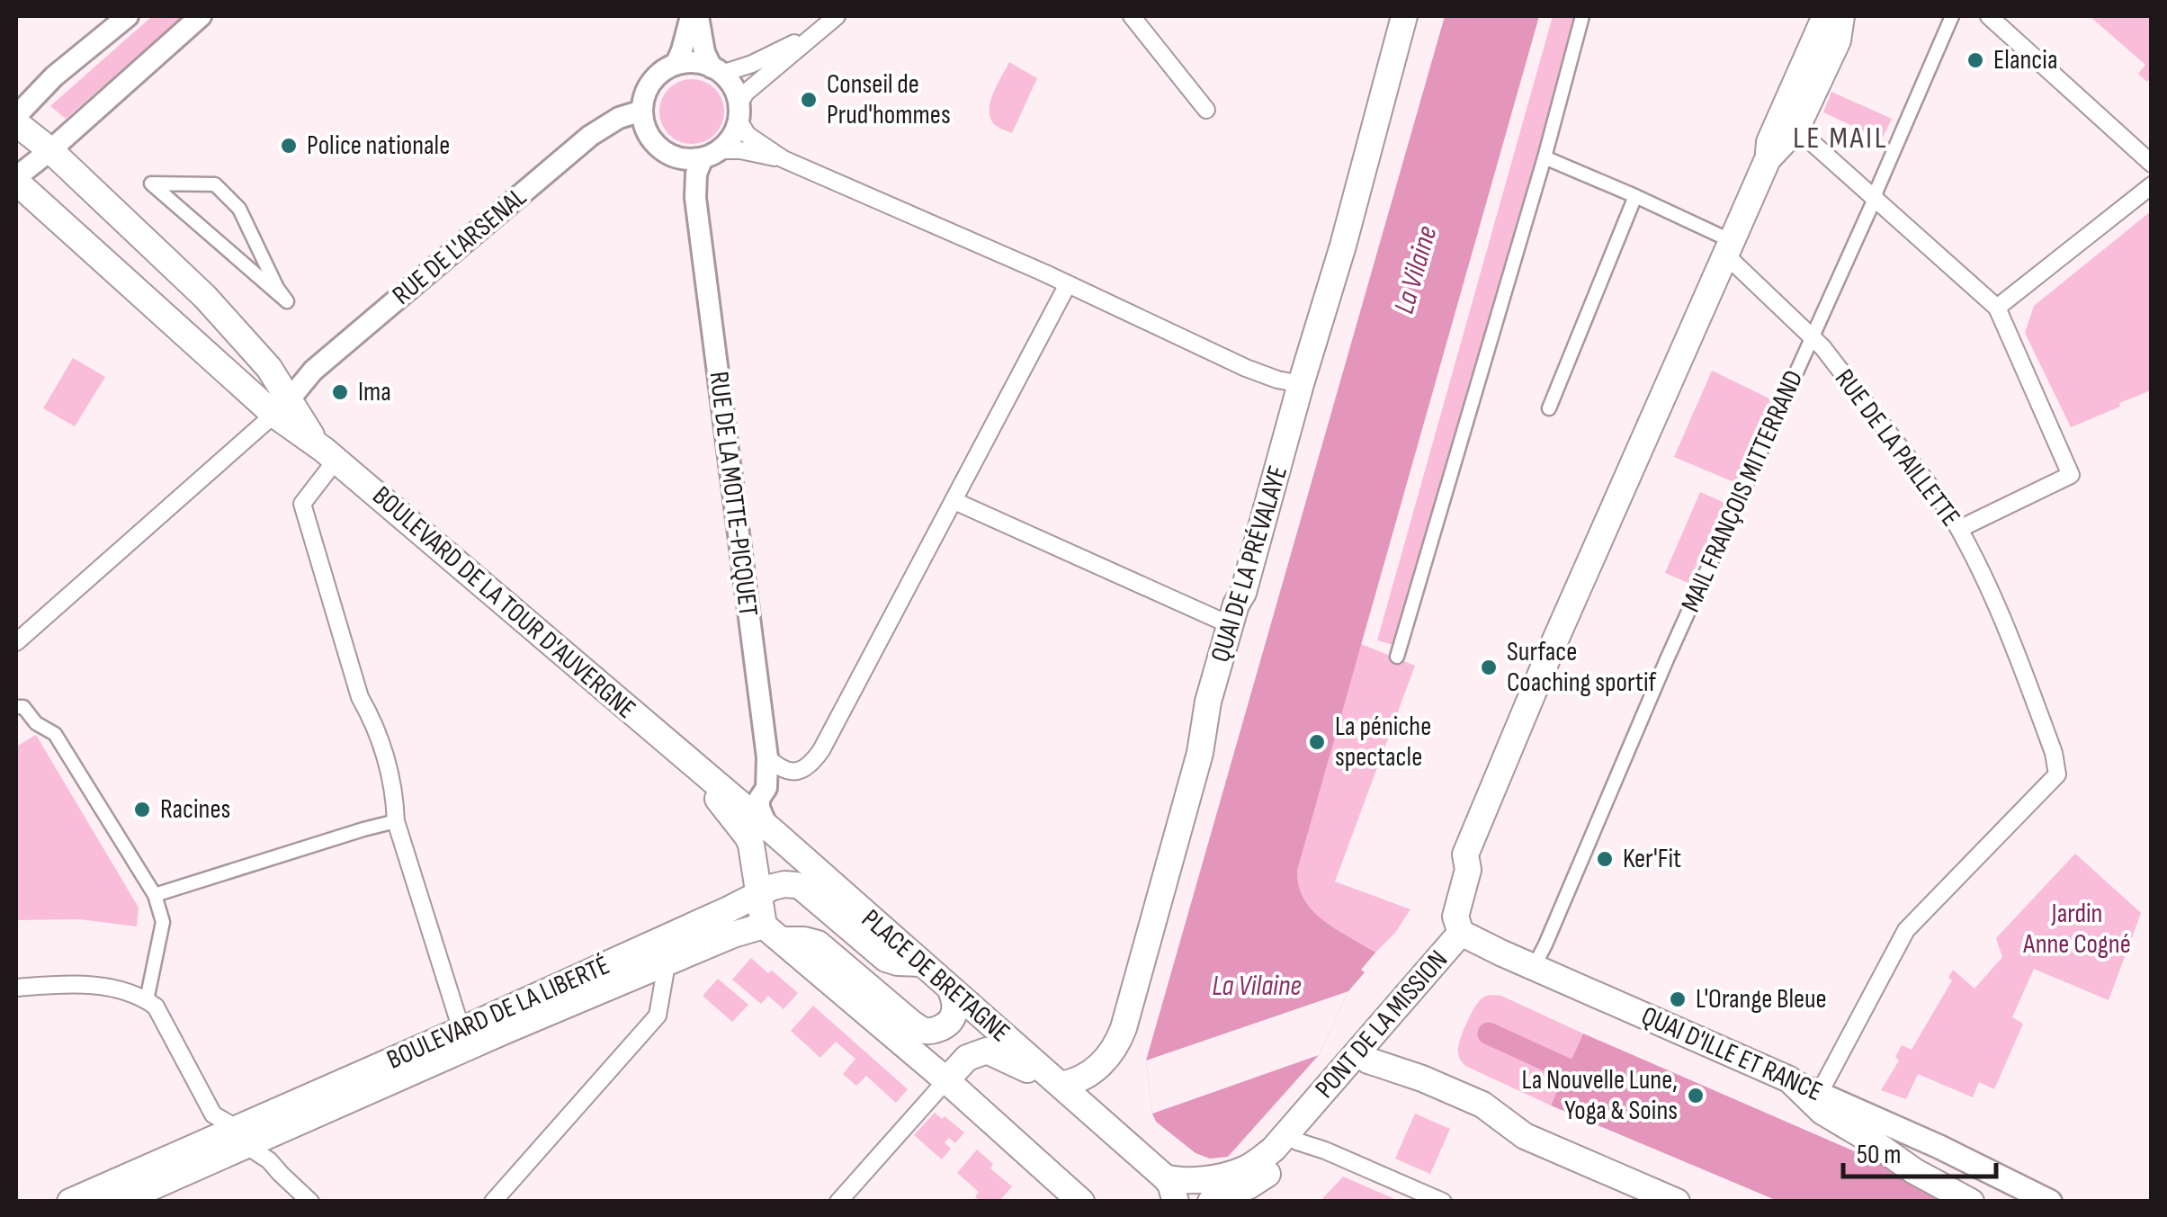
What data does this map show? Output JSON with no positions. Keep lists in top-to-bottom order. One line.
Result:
{"streets":{"main road":["QUAI DE LA PRÉVALAYE","BOULEVARD DE LA TOUR D'AUVERGNE","PLACE DE BRETAGNE","BOULEVARD DE LA LIBERTÉ","PONT DE LA MISSION","QUAI D'ILLE ET RANCE"],"street":["RUE DE L'ARSENAL","RUE DE LA PAILLETTE","MAIL FRANÇOIS MITTERRAND","RUE DE LA MOTTE-PICQUET"]},"crossings":[["RUE DE L'ARSENAL","RUE DE LA MOTTE-PICQUET"],["RUE DE L'ARSENAL","BOULEVARD DE LA TOUR D'AUVERGNE"],["RUE DE LA PAILLETTE","MAIL FRANÇOIS MITTERRAND"],["RUE DE LA PAILLETTE","QUAI D'ILLE ET RANCE"],["MAIL FRANÇOIS MITTERRAND","QUAI D'ILLE ET RANCE"],["RUE DE LA MOTTE-PICQUET","BOULEVARD DE LA TOUR D'AUVERGNE"],["RUE DE LA MOTTE-PICQUET","PLACE DE BRETAGNE"],["QUAI DE LA PRÉVALAYE","PLACE DE BRETAGNE"],["BOULEVARD DE LA TOUR D'AUVERGNE","PLACE DE BRETAGNE"],["BOULEVARD DE LA TOUR D'AUVERGNE","BOULEVARD DE LA LIBERTÉ"],["PLACE DE BRETAGNE","BOULEVARD DE LA LIBERTÉ"],["PLACE DE BRETAGNE","PONT DE LA MISSION"],["PONT DE LA MISSION","QUAI D'ILLE ET RANCE"]],"districts":["LE MAIL"],"water":["La Vilaine"],"parks":["Jardin Anne Cogné"],"places":["Elancia","Conseil de Prud'hommes","Police nationale","Ima","Surface Coaching sportif","La péniche spectacle","Racines","Ker'Fit","L'Orange Bleue","La Nouvelle Lune, Yoga & Soins"],"scale_bar":"50 m"}
